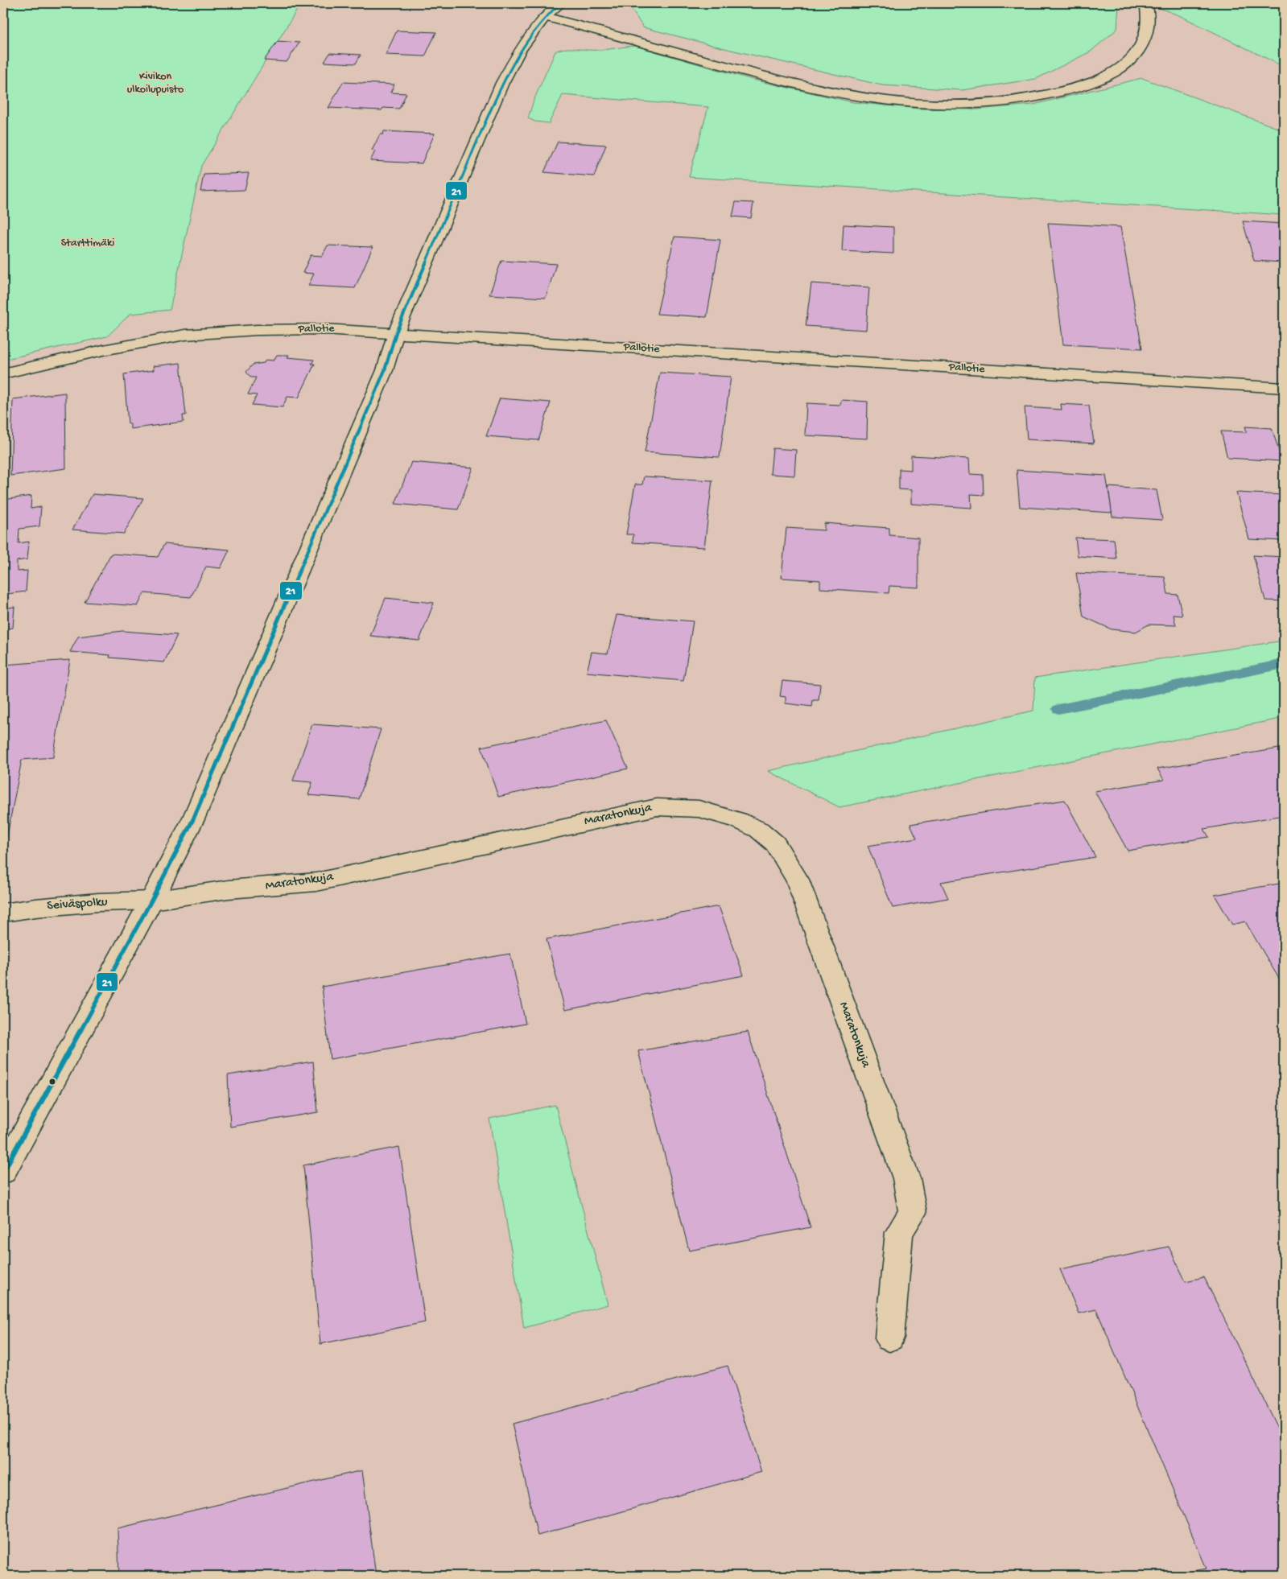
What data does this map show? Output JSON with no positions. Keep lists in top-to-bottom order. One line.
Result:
{"streets":{"main road":["Pallotie","Maratonkuja","Seiväspolku"]},"crossings":[["Maratonkuja","Seiväspolku"]],"parks":["Kivikon ulkoilupuisto","Starttimäki"],"lines":["transit line 21"]}
